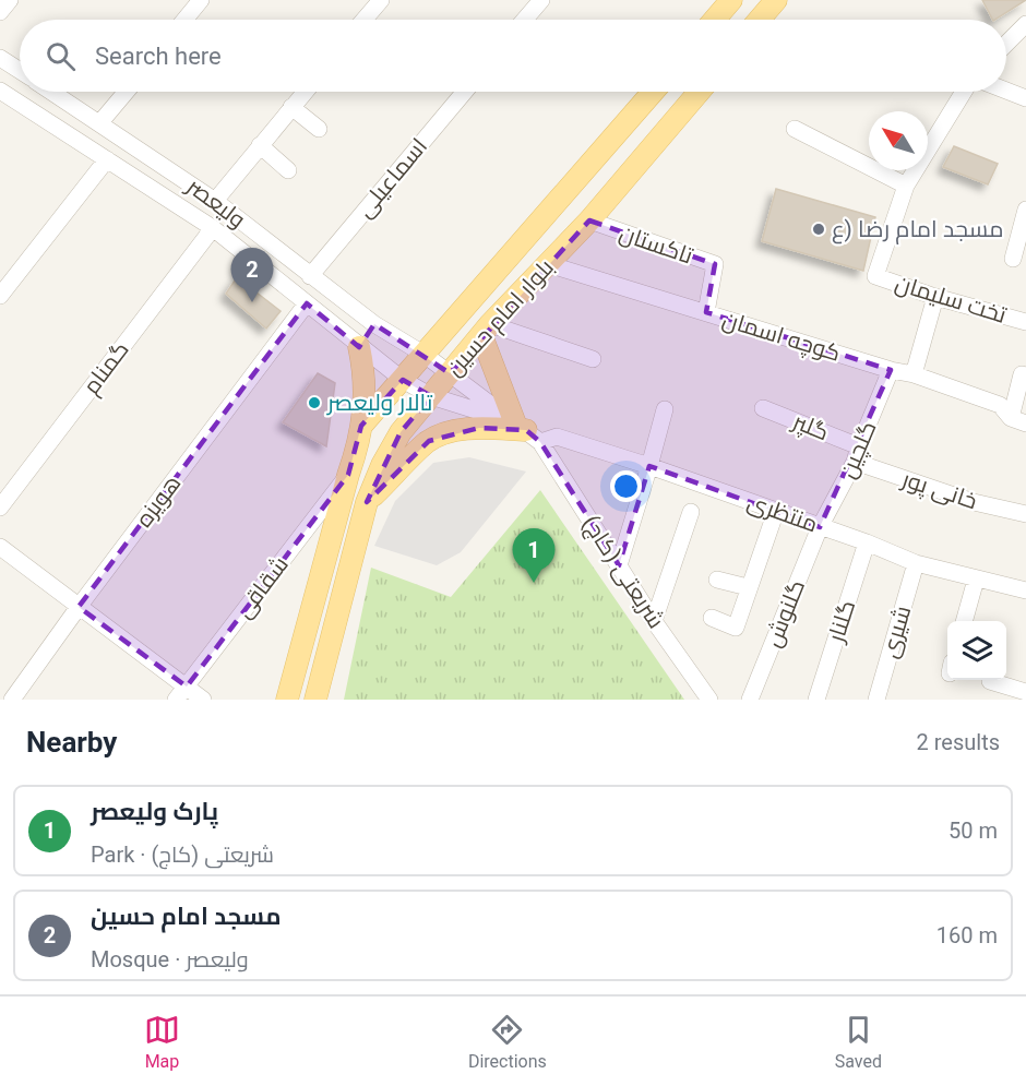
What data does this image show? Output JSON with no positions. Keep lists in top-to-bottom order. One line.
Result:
{"streets":{"main road":["بلوار امام حسین"],"street":["اسماعیلی","ولیعصر","تاکستان","تخت سلیمان","کوچه اسمان","گمنام","گلپر","گلچین","خانی پور","هویزه","منتظری","شریعتی (کاج)","شقاقی","گلنوش","گلنار","شیری"]},"crossings":[["اسماعیلی","ولیعصر"],["ولیعصر","بلوار امام حسین"],["ولیعصر","گمنام"],["ولیعصر","هویزه"],["ولیعصر","منتظری"],["ولیعصر","شریعتی (کاج)"],["تاکستان","بلوار امام حسین"],["تاکستان","کوچه اسمان"],["بلوار امام حسین","کوچه اسمان"],["بلوار امام حسین","منتظری"],["بلوار امام حسین","شقاقی"],["کوچه اسمان","گلچین"],["گلپر","گلچین"],["گلپر","خانی پور"],["گلچین","خانی پور"],["گلچین","منتظری"],["گلچین","گلنوش"],["منتظری","شریعتی (کاج)"],["منتظری","گلنوش"],["منتظری","گلنار"],["منتظری","شیری"]],"places":["مسجد امام رضا (ع","تالار ولیعصر"],"north":"top left","page":{"search":"Search here","pins":["2","1"],"heading":["Nearby","2 results"],"list":[{"mark":"1","name":"پارک ولیعصر","note":"Park · شریعتی (کاج)","value":"50 m"},{"mark":"2","name":"مسجد امام حسین","note":"Mosque · ولیعصر","value":"160 m"}],"nav":["Map","Directions","Saved"]}}
